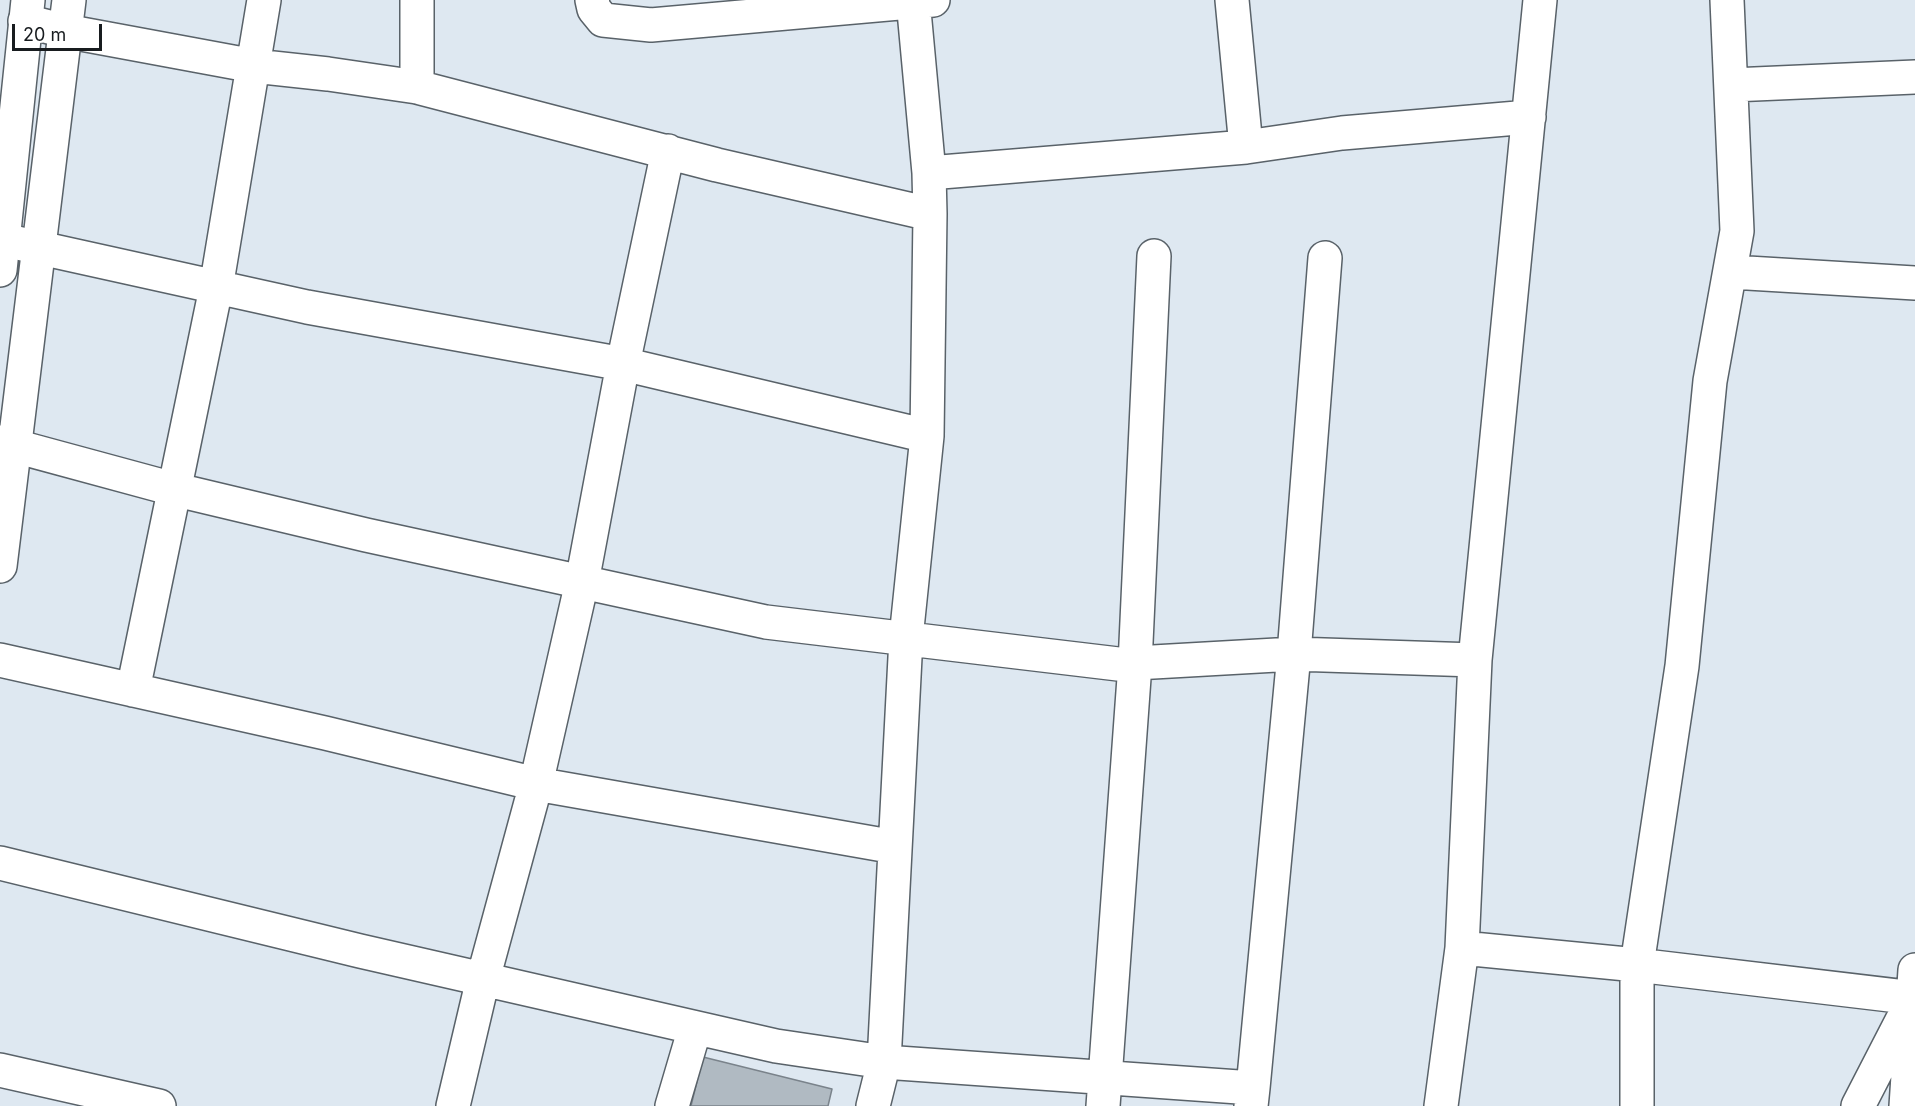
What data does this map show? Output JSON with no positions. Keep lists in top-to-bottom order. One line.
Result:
{"scale_bar":"20 m"}
